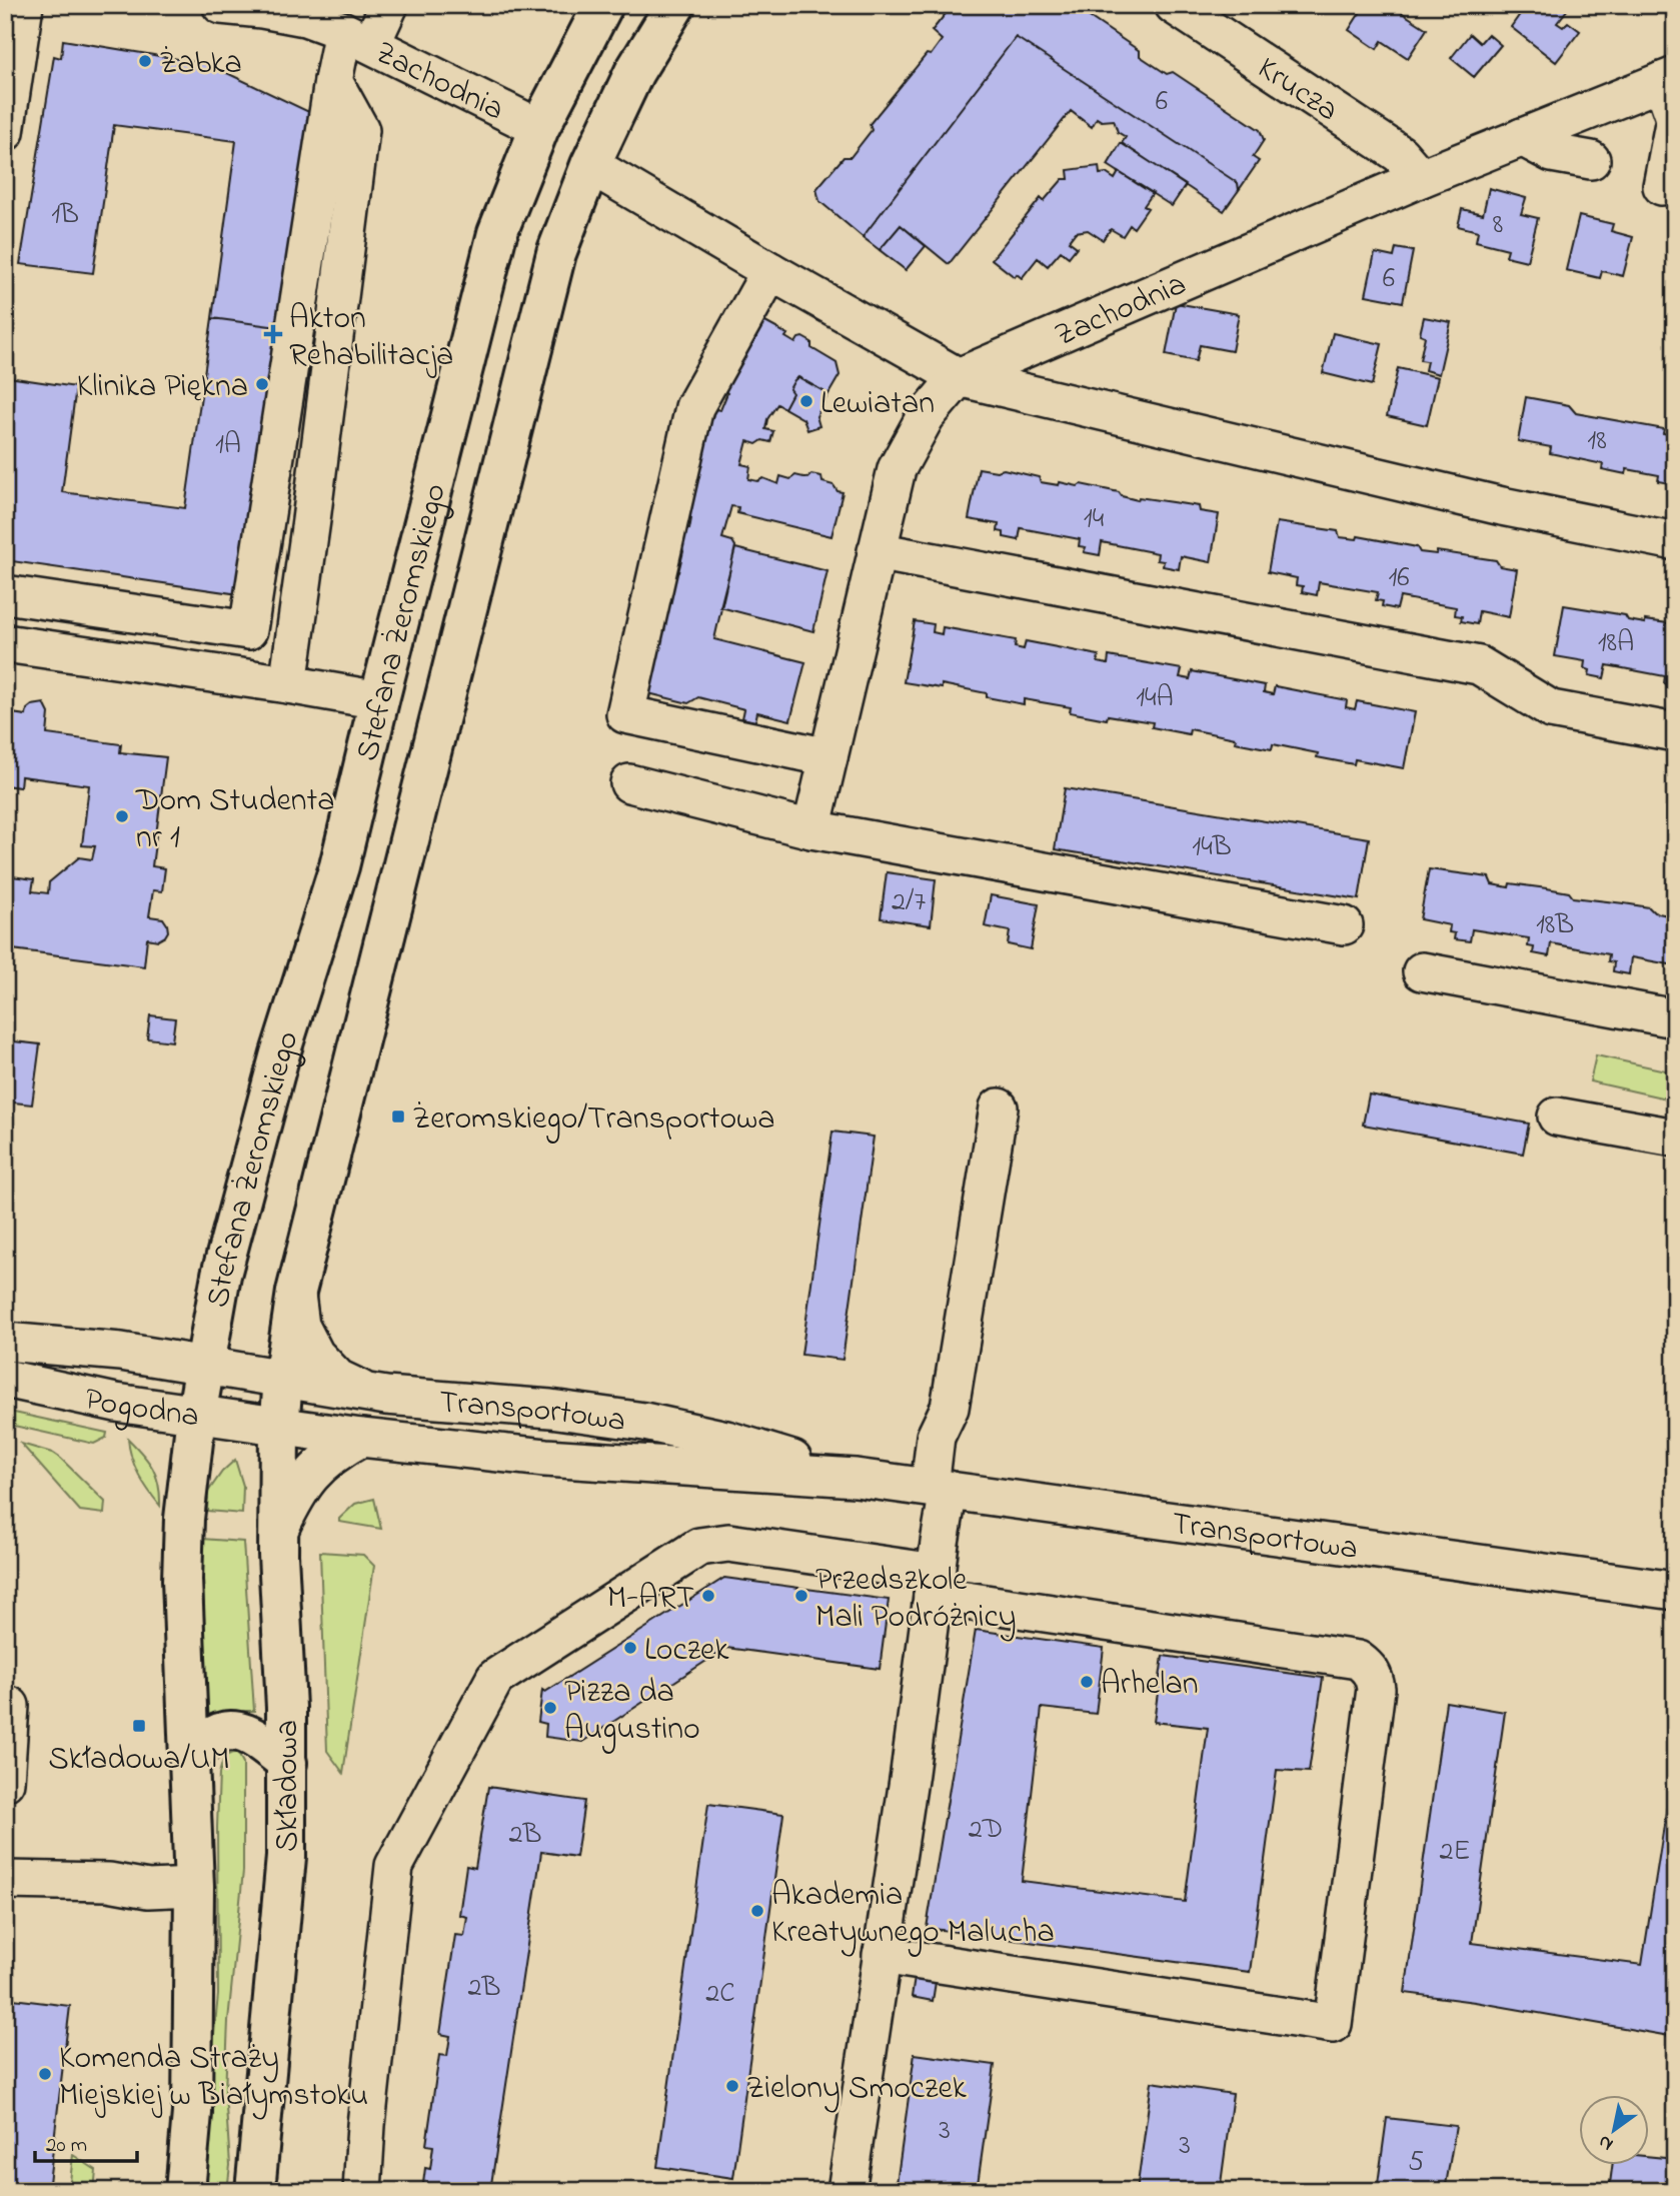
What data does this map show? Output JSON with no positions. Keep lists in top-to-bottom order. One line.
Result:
{"streets":{"main road":["Stefana Żeromskiego","Składowa"],"street":["Zachodnia","Krucza","Pogodna","Transportowa"]},"crossings":[["Zachodnia","Krucza"],["Zachodnia","Stefana Żeromskiego"],["Stefana Żeromskiego","Pogodna"],["Stefana Żeromskiego","Transportowa"],["Stefana Żeromskiego","Składowa"],["Pogodna","Transportowa"],["Pogodna","Składowa"],["Transportowa","Składowa"]],"places":{"other":["Żabka","Klinika Piękna","Lewiatan","Dom Studenta nr 1","M-ART","Przedszkole Mali Podróżnicy","Loczek","Arhelan","Pizza da Augustino","Akademia Kreatywnego Malucha","Komenda Straży Miejskiej w Białymstoku","Zielony Smoczek"],"health":["Akton Rehabilitacja"],"transit":["Żeromskiego/Transportowa","Składowa/UM"]},"house_numbers":["6","1B","8","6","18","1A","14","16","18A","14A","14B","2/7","18B","2D","2B","2E","2B","2C","3","3","5"],"scale_bar":"20 m","north":"bottom left"}
